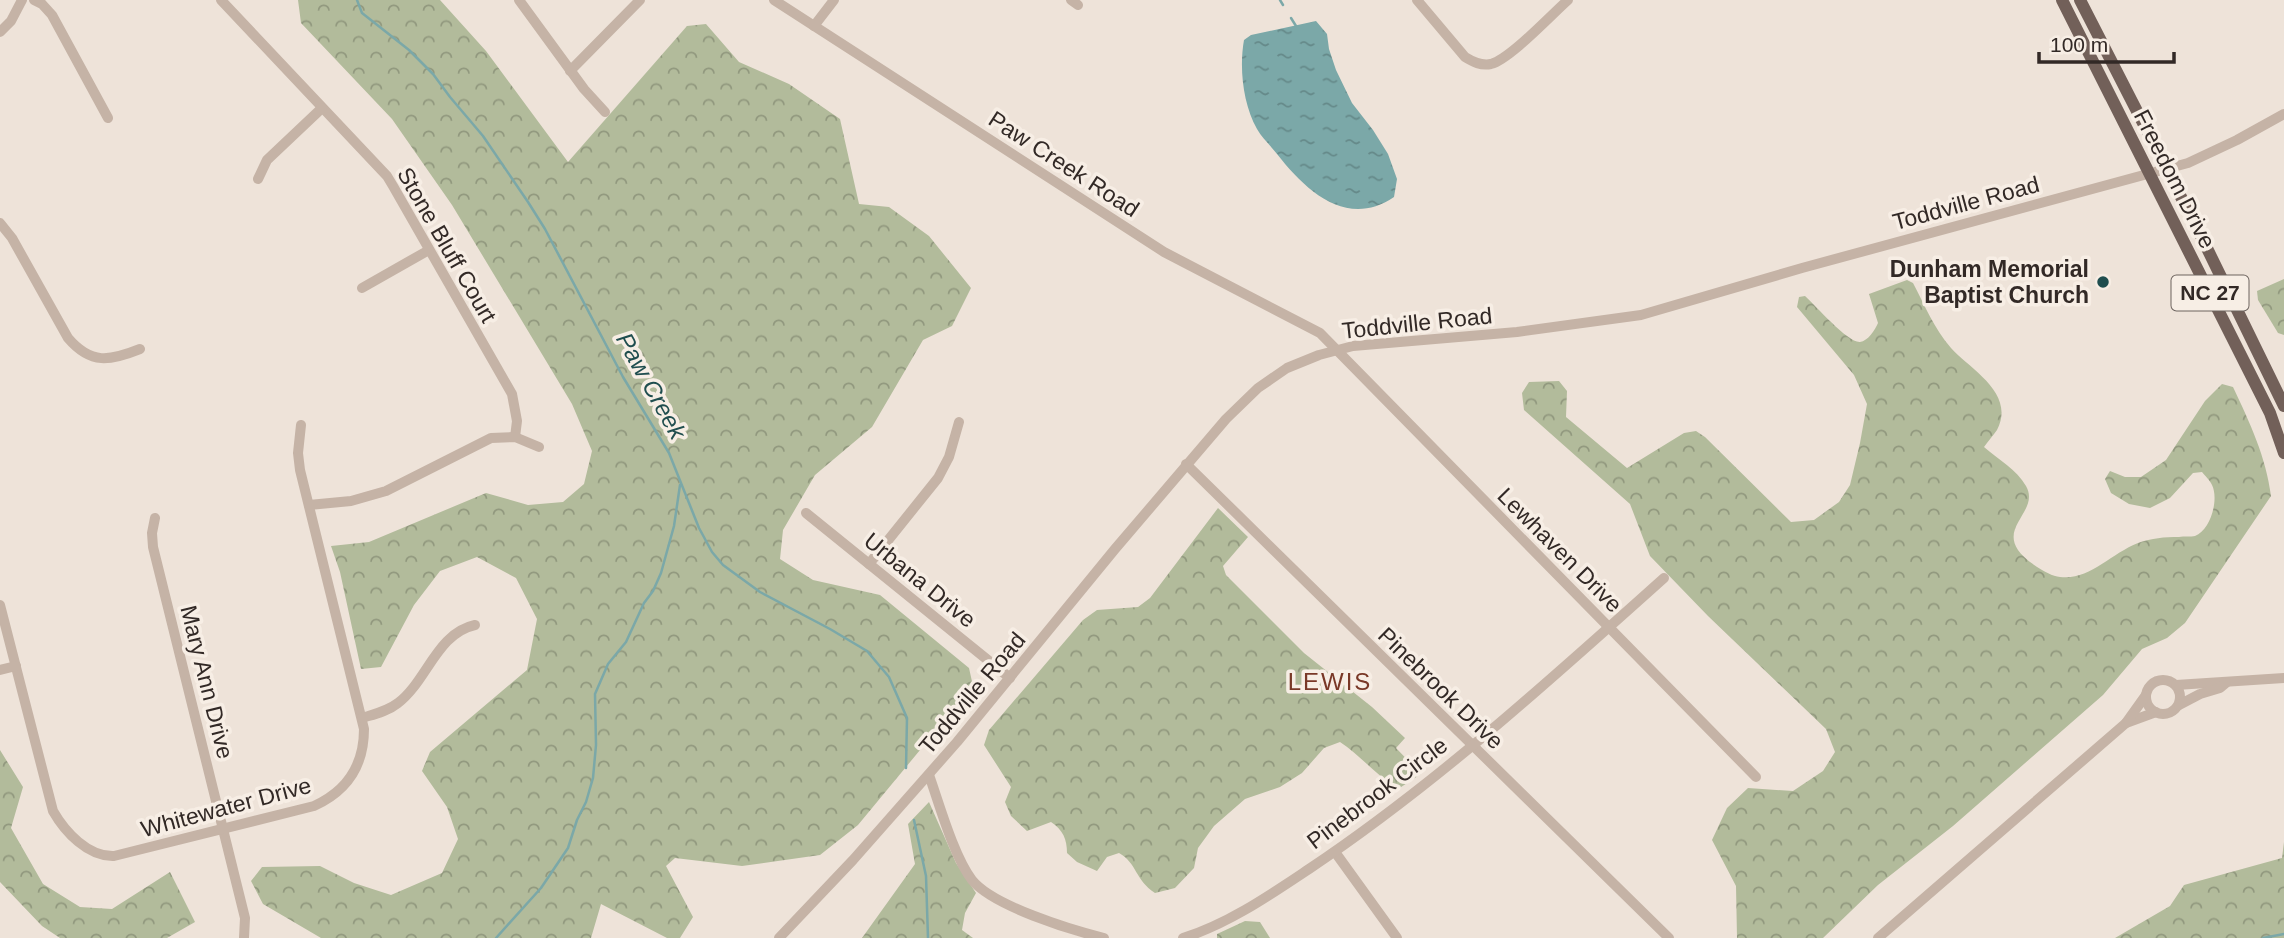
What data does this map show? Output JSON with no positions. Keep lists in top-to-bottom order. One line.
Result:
{"streets":{"main road":["Freedom Drive","NC 27"],"street":["Paw Creek Road","Toddville Road","Stone Bluff Court","Lewhaven Drive","Urbana Drive","Mary Ann Drive","Pinebrook Drive","Pinebrook Circle","Whitewater Drive"]},"crossings":[["Paw Creek Road","Toddville Road"],["Paw Creek Road","Lewhaven Drive"],["Freedom Drive","Toddville Road"],["Toddville Road","Lewhaven Drive"],["Toddville Road","Urbana Drive"],["Toddville Road","Pinebrook Drive"],["Lewhaven Drive","Pinebrook Circle"],["Mary Ann Drive","Whitewater Drive"],["Pinebrook Drive","Pinebrook Circle"]],"districts":["LEWIS"],"water":["Paw Creek"],"places":["Dunham Memorial Baptist Church"],"scale_bar":"100 m"}
